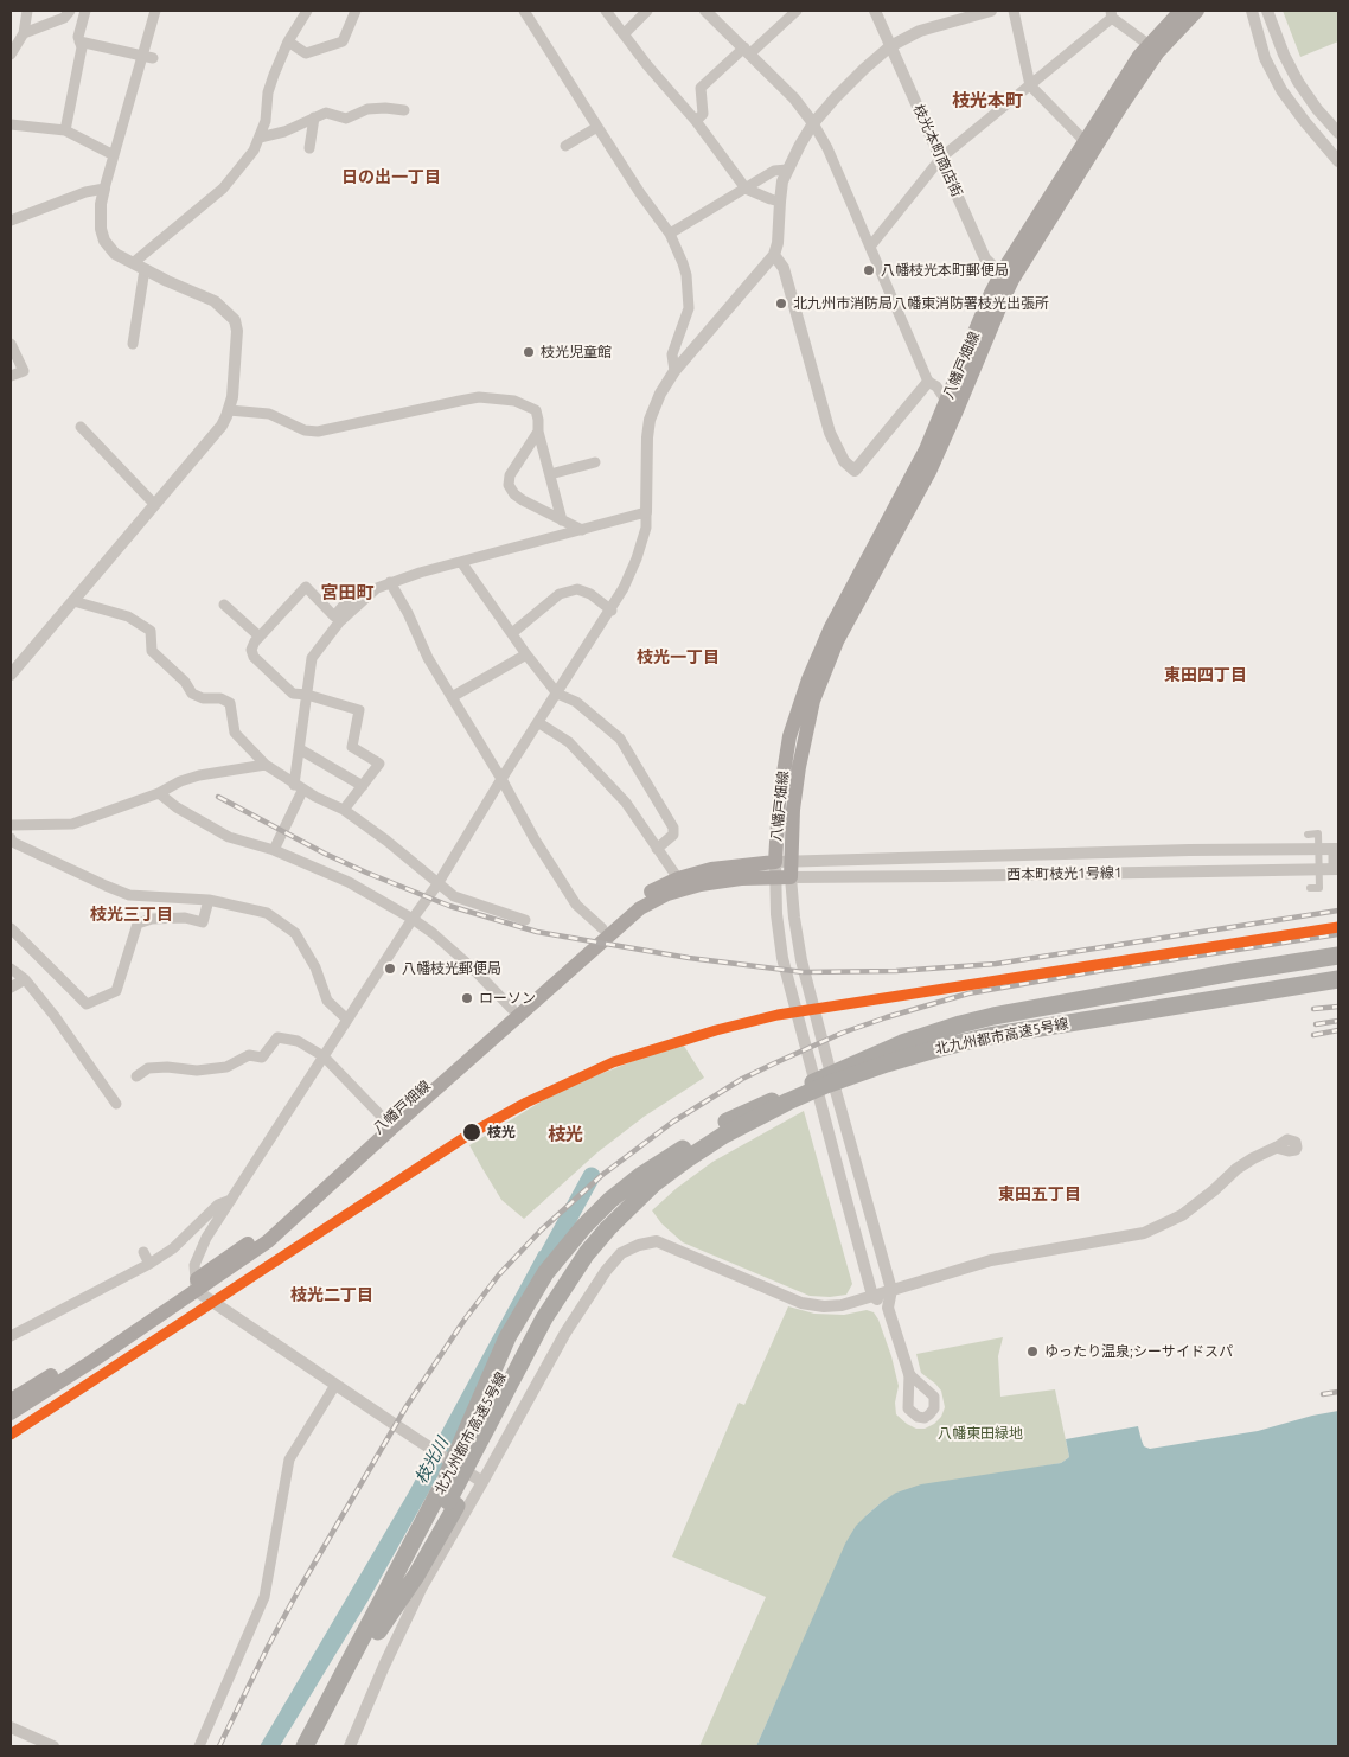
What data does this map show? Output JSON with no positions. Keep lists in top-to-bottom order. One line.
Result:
{"streets":{"highway":["北九州都市高速5号線"],"main road":["八幡戸畑線"],"street":["枝光本町商店街","西本町枝光1号線1"]},"crossings":[["枝光本町商店街","八幡戸畑線"],["八幡戸畑線","西本町枝光1号線1"]],"districts":["枝光本町","日の出一丁目","宮田町","枝光一丁目","東田四丁目","枝光三丁目","枝光","東田五丁目","枝光二丁目"],"water":["枝光川"],"parks":["八幡東田緑地"],"places":["八幡枝光本町郵便局","北九州市消防局八幡東消防署枝光出張所","枝光児童館","八幡枝光郵便局","ローソン","枝光","ゆったり温泉;シーサイドスパ"]}
